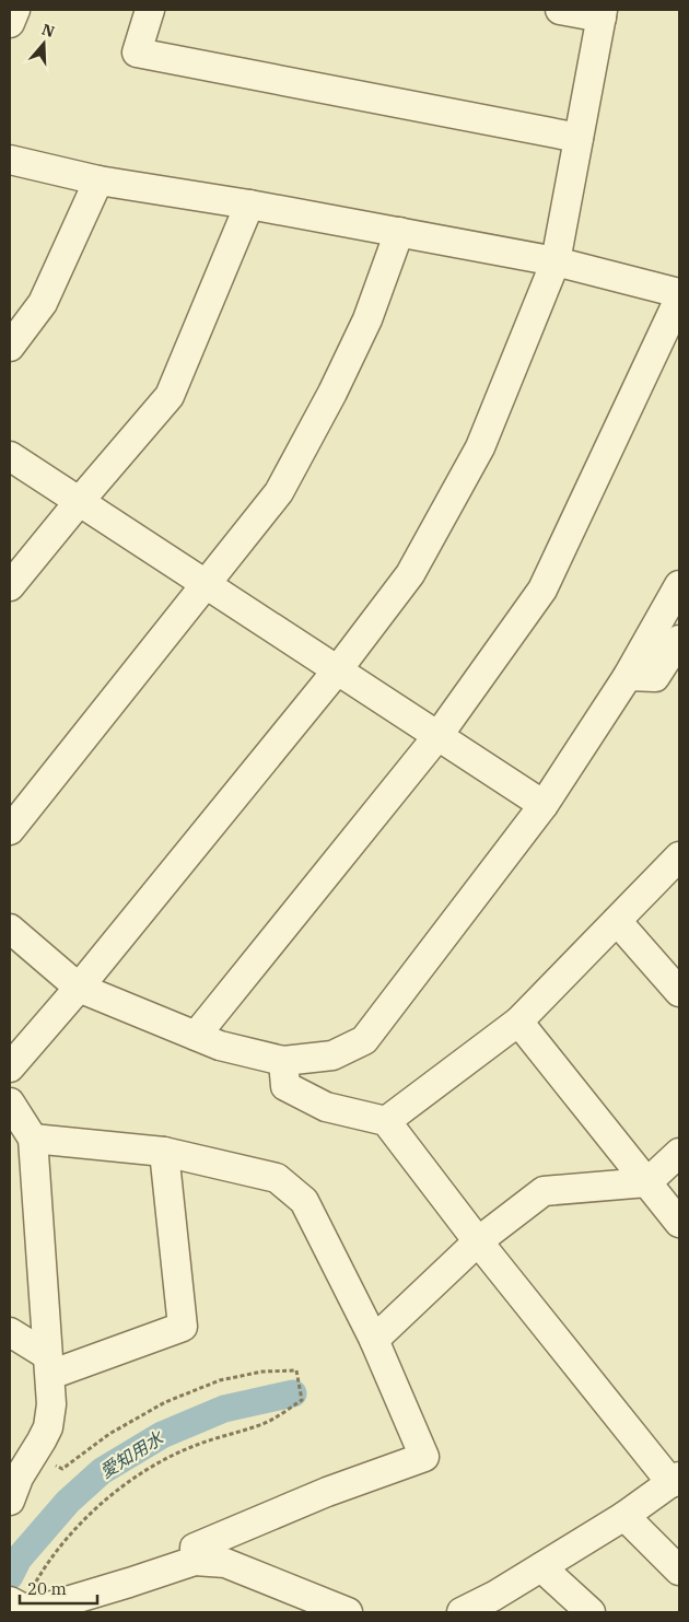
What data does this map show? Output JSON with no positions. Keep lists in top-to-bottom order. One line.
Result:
{"water":["愛知用水"],"scale_bar":"20 m","north":"top"}
